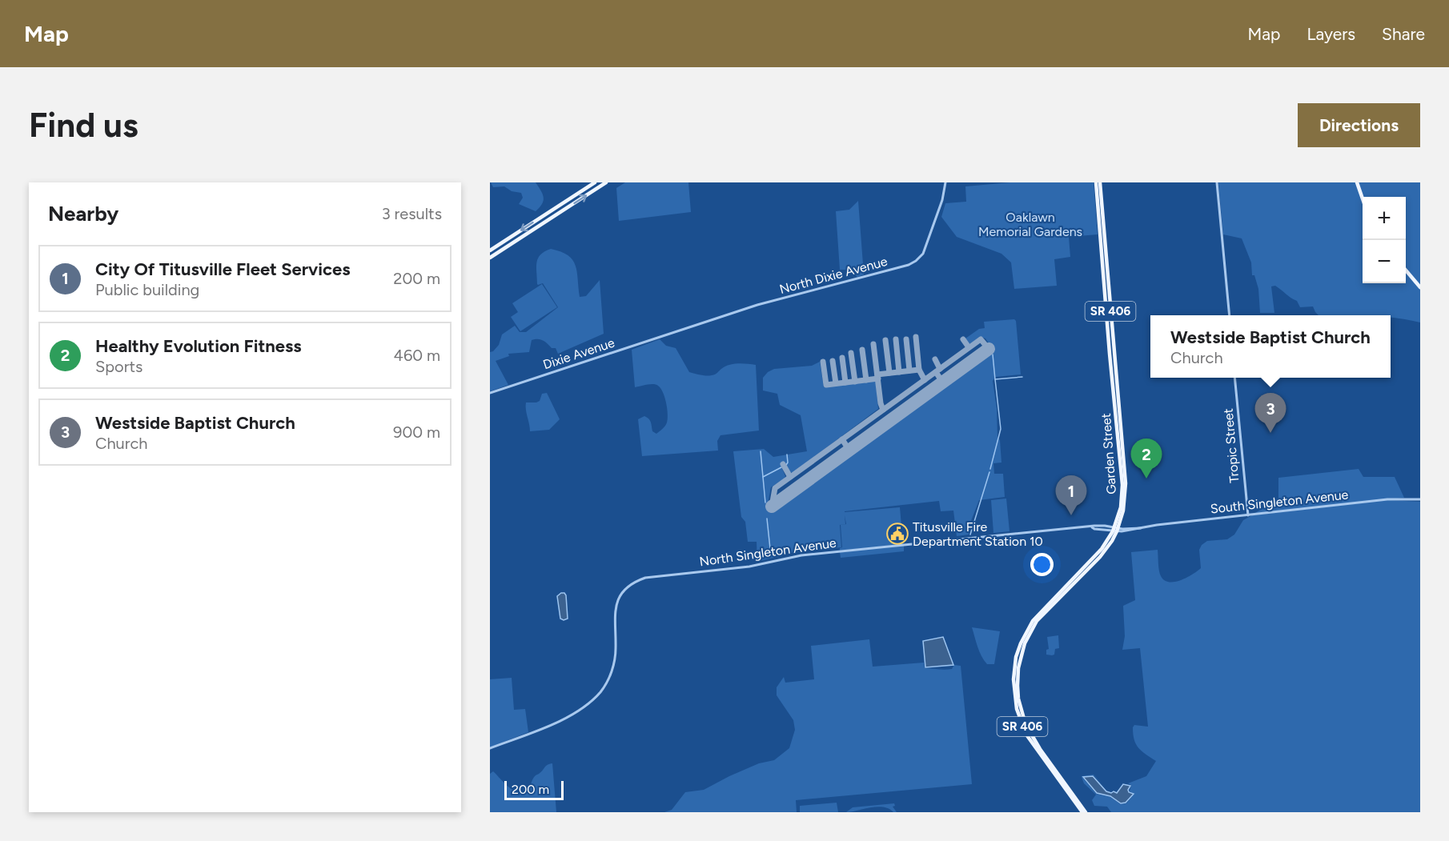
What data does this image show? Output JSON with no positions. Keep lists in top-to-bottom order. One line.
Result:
{"streets":{"main road":["SR 406","Garden Street"],"street":["North Dixie Avenue","Dixie Avenue","Tropic Street","South Singleton Avenue","North Singleton Avenue"]},"crossings":[["North Dixie Avenue","Dixie Avenue"],["Tropic Street","South Singleton Avenue"],["Garden Street","South Singleton Avenue"],["Garden Street","North Singleton Avenue"],["South Singleton Avenue","North Singleton Avenue"]],"parks":["Oaklawn Memorial Gardens"],"places":{"public building":["Titusville Fire Department Station 10"]},"scale_bar":"200 m","page":{"header":"Map","nav":["Map","Layers","Share"],"buttons":"Directions","title":"Find us","heading":["Nearby","3 results"],"map_buttons":["+","−"],"list":[{"mark":"1","name":"City Of Titusville Fleet Services","note":"Public building","value":"200 m"},{"mark":"2","name":"Healthy Evolution Fitness","note":"Sports","value":"460 m"},{"mark":"3","name":"Westside Baptist Church","note":"Church","value":"900 m"}],"popup":["Westside Baptist Church","Church"],"pins":["3","2","1"],"scale":"200 m"}}
